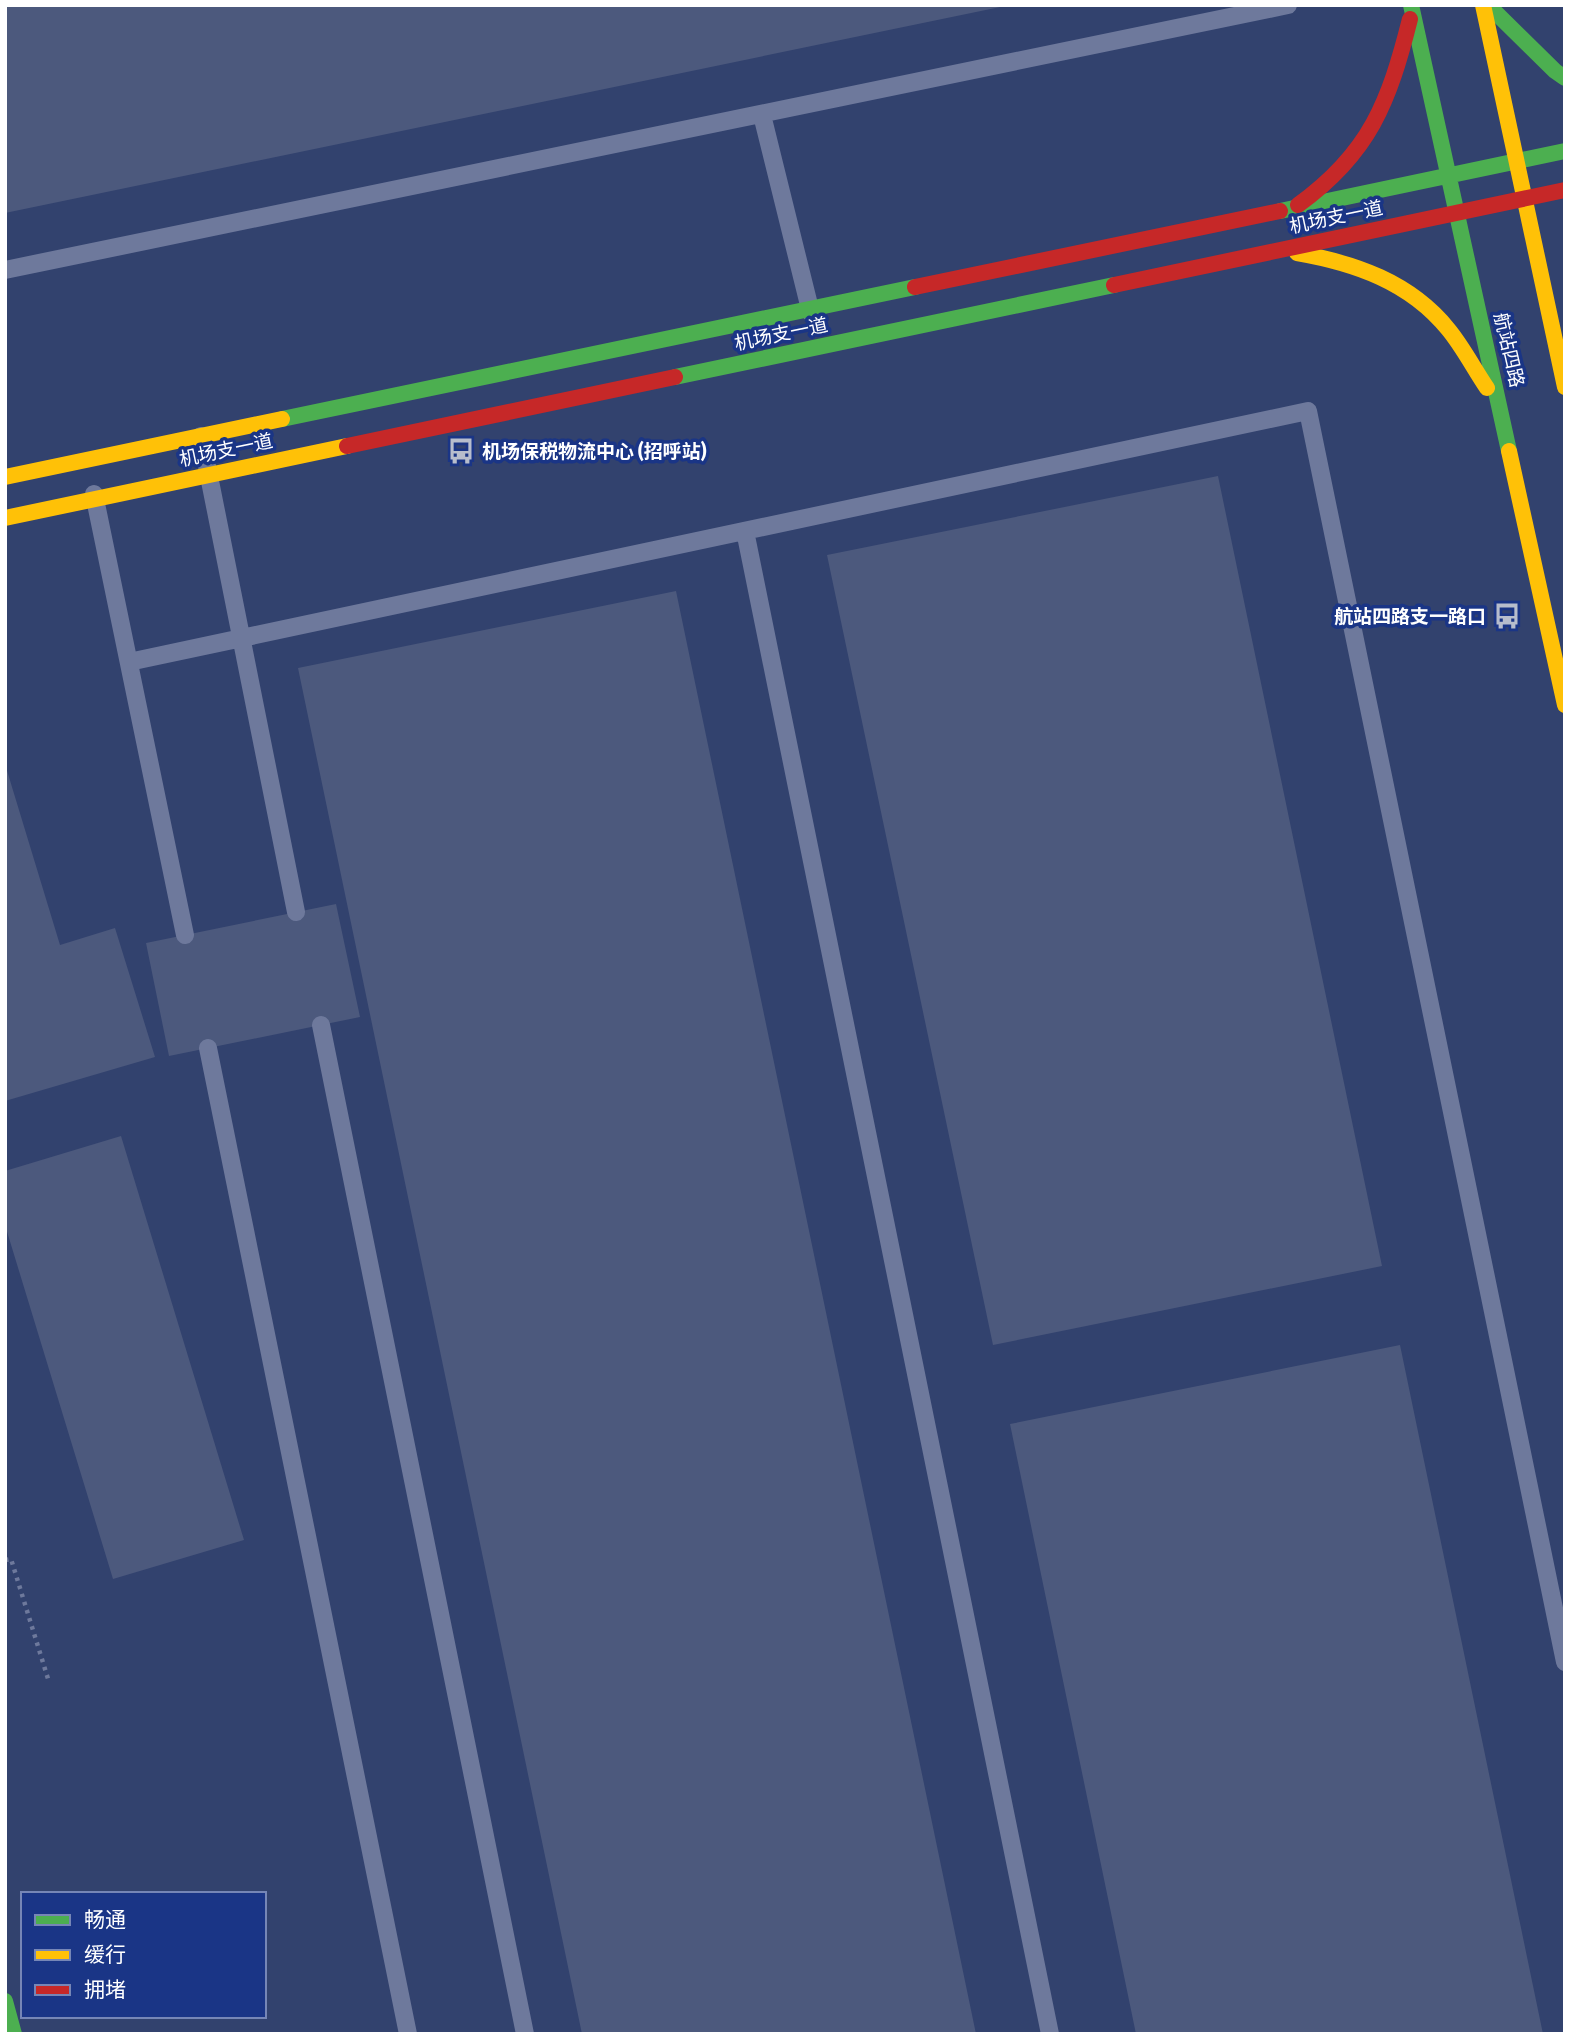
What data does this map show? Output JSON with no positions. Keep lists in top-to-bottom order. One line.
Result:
{"streets":{"street":["机场支一道","航站四路"]},"crossings":[["机场支一道","航站四路"]],"places":{"bus stop":["机场保税物流中心 (招呼站)","航站四路支一路口"]},"legend":["畅通","缓行","拥堵"]}
